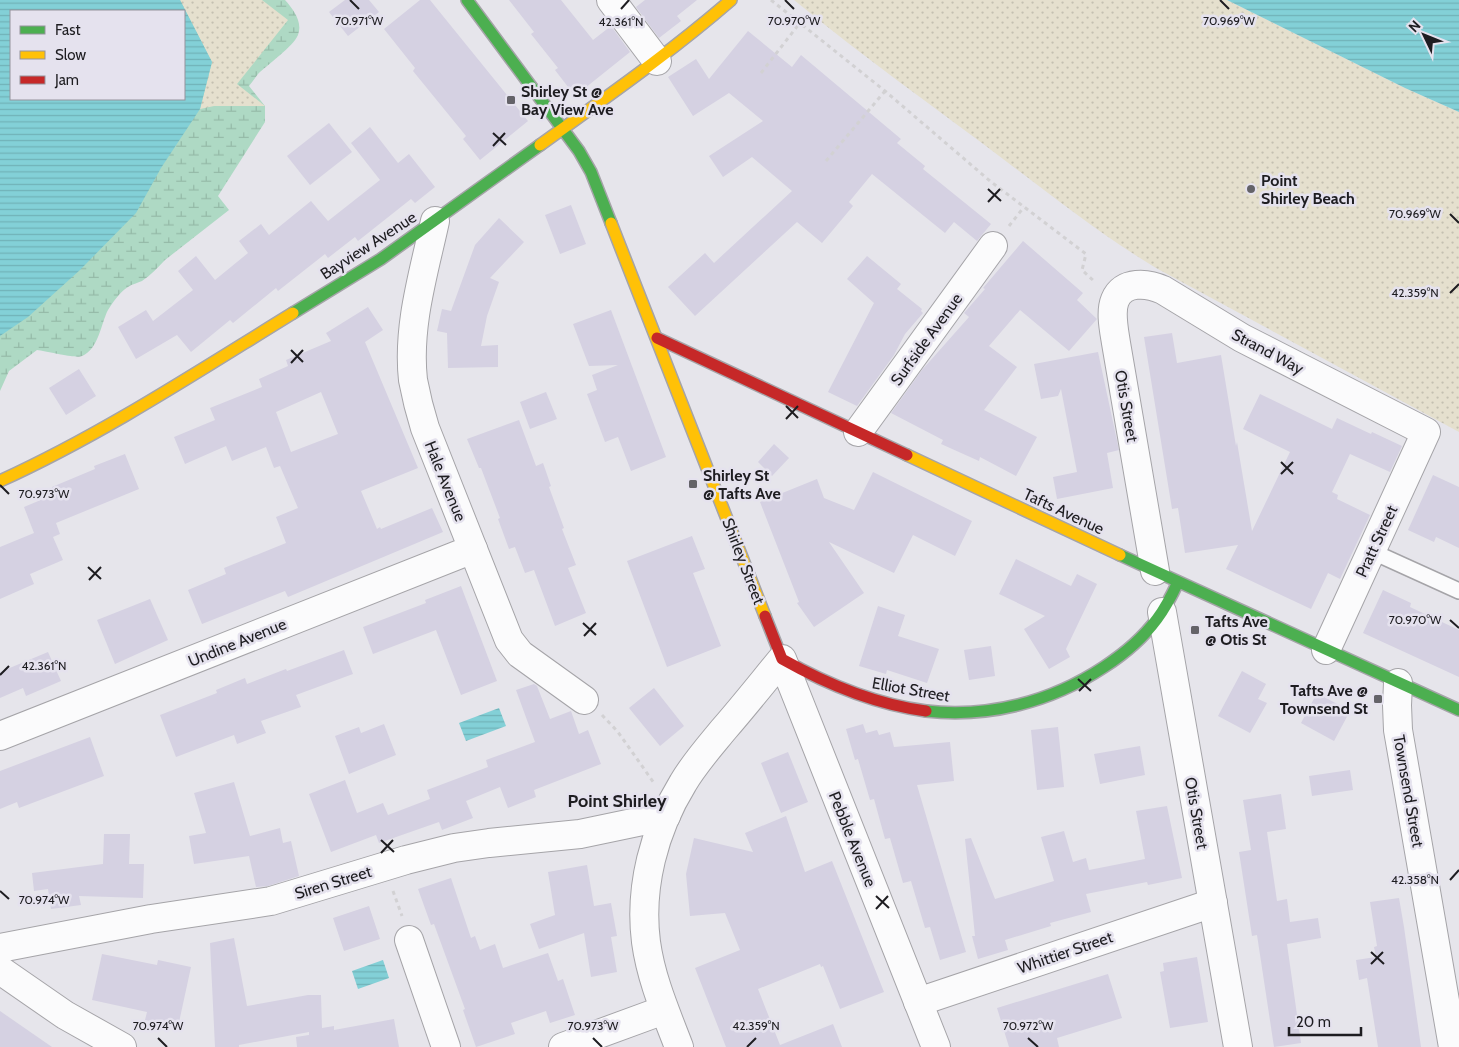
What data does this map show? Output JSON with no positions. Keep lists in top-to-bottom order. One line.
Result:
{"streets":{"main road":["Bayview Avenue","Tafts Avenue","Shirley Street","Elliot Street"],"street":["Surfside Avenue","Strand Way","Otis Street","Hale Avenue","Pratt Street","Undine Avenue","Townsend Street","Pebble Avenue","Siren Street","Whittier Street"]},"crossings":[["Bayview Avenue","Hale Avenue"],["Bayview Avenue","Shirley Street"],["Surfside Avenue","Tafts Avenue"],["Strand Way","Otis Street"],["Strand Way","Pratt Street"],["Otis Street","Tafts Avenue"],["Otis Street","Elliot Street"],["Otis Street","Whittier Street"],["Hale Avenue","Undine Avenue"],["Tafts Avenue","Pratt Street"],["Tafts Avenue","Shirley Street"],["Tafts Avenue","Townsend Street"],["Shirley Street","Elliot Street"],["Shirley Street","Pebble Avenue"],["Elliot Street","Pebble Avenue"],["Pebble Avenue","Whittier Street"]],"districts":["Point Shirley"],"places":{"transit":["Shirley St @ Bay View Ave","Shirley St @ Tafts Ave","Tafts Ave @ Otis St","Tafts Ave @ Townsend St"],"other":["Point Shirley Beach"]},"legend":["Fast","Slow","Jam"],"scale_bar":"20 m","north":"top left","coordinates":["70.971°W","70.970°W","70.969°W","42.361°N","42.359°N","70.973°W","42.358°N","70.974°W","70.972°W"]}
